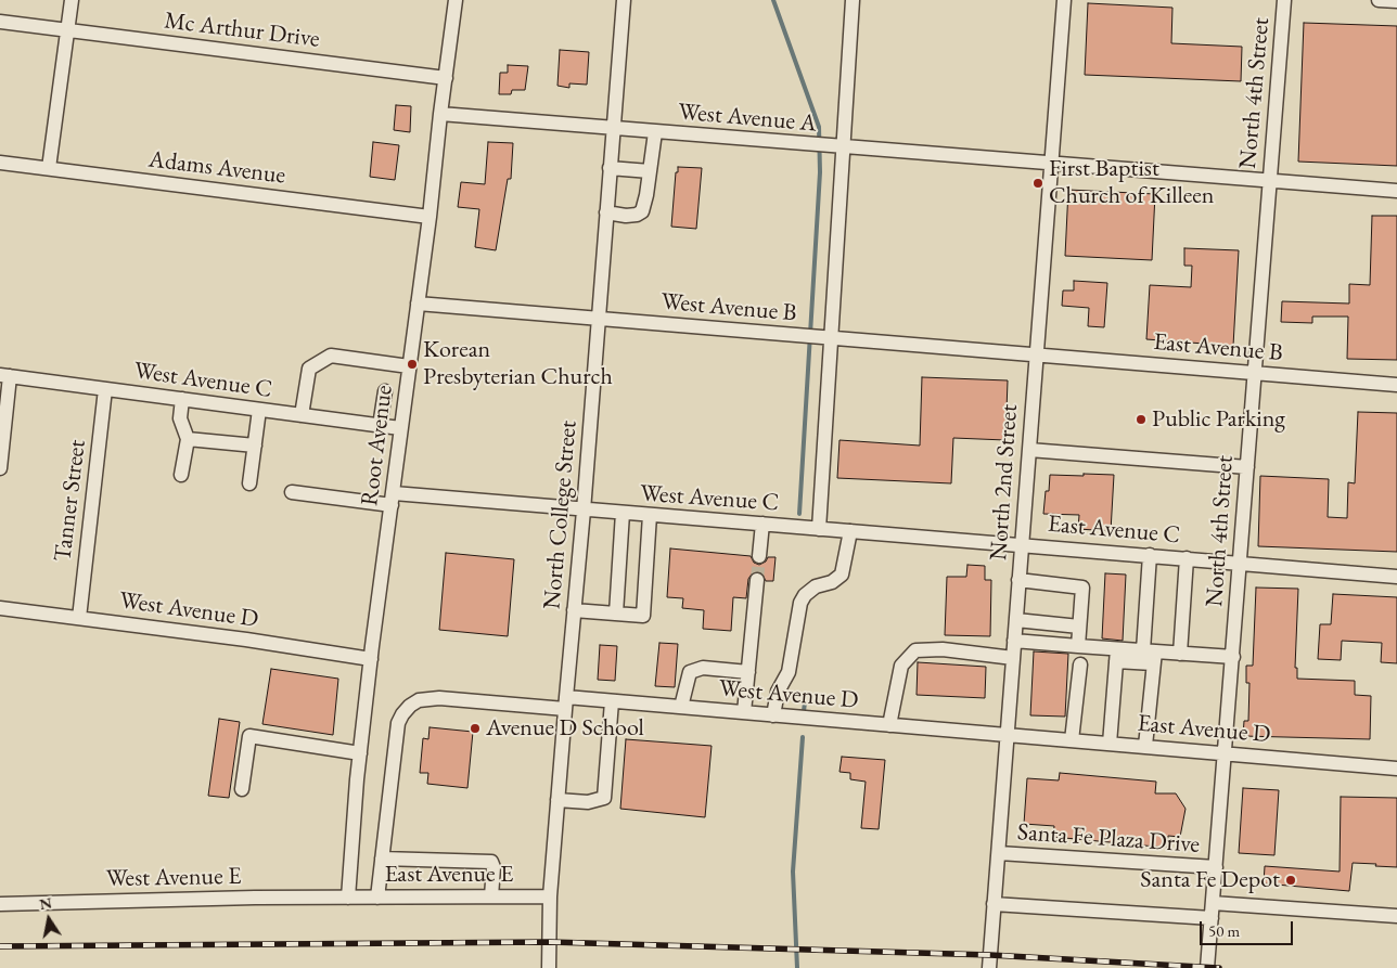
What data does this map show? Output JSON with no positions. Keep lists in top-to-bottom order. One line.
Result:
{"streets":{"street":["Mc Arthur Drive","North 4th Street","West Avenue A","Adams Avenue","West Avenue B","East Avenue B","West Avenue C","Root Avenue","North 2nd Street","Tanner Street","North College Street","East Avenue C","West Avenue D","East Avenue D","Santa Fe Plaza Drive","East Avenue E","West Avenue E"]},"crossings":[["Mc Arthur Drive","Root Avenue"],["North 4th Street","West Avenue A"],["North 4th Street","East Avenue B"],["North 4th Street","East Avenue C"],["North 4th Street","East Avenue D"],["North 4th Street","Santa Fe Plaza Drive"],["West Avenue A","Root Avenue"],["West Avenue A","North 2nd Street"],["West Avenue A","North College Street"],["Adams Avenue","Root Avenue"],["West Avenue B","East Avenue B"],["West Avenue B","Root Avenue"],["West Avenue B","North 2nd Street"],["West Avenue B","North College Street"],["East Avenue B","North 2nd Street"],["West Avenue C","Root Avenue"],["West Avenue C","North 2nd Street"],["West Avenue C","Tanner Street"],["West Avenue C","North College Street"],["West Avenue C","East Avenue C"],["Root Avenue","West Avenue D"],["Root Avenue","East Avenue E"],["Root Avenue","West Avenue E"],["North 2nd Street","East Avenue C"],["North 2nd Street","West Avenue D"],["North 2nd Street","East Avenue D"],["North 2nd Street","Santa Fe Plaza Drive"],["Tanner Street","West Avenue D"],["North College Street","West Avenue D"],["North College Street","East Avenue E"],["West Avenue D","East Avenue D"],["West Avenue D","East Avenue E"],["East Avenue E","West Avenue E"]],"places":["First Baptist Church of Killeen","Korean Presbyterian Church","Public Parking","Avenue D School","Santa Fe Depot"],"scale_bar":"50 m","north":"top"}
